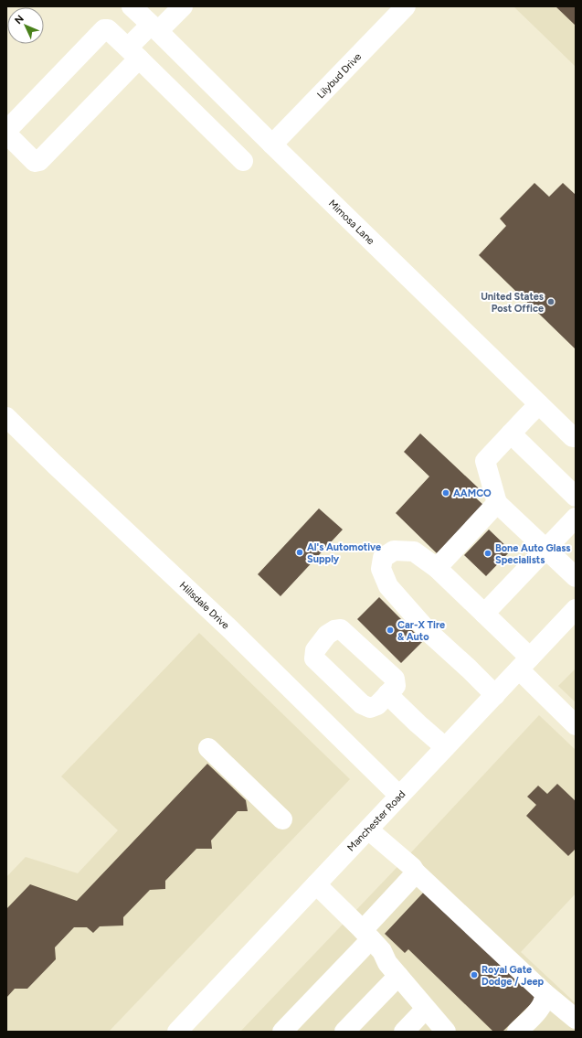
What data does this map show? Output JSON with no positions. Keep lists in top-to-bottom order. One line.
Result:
{"streets":{"main road":["Lilybud Drive","Mimosa Lane","Hillsdale Drive","Manchester Road"]},"crossings":[["Lilybud Drive","Mimosa Lane"],["Hillsdale Drive","Manchester Road"]],"places":["United States Post Office","AAMCO","Al's Automotive Supply","Bone Auto Glass Specialists","Car-X Tire & Auto","Royal Gate Dodge / Jeep"],"north":"top left"}
